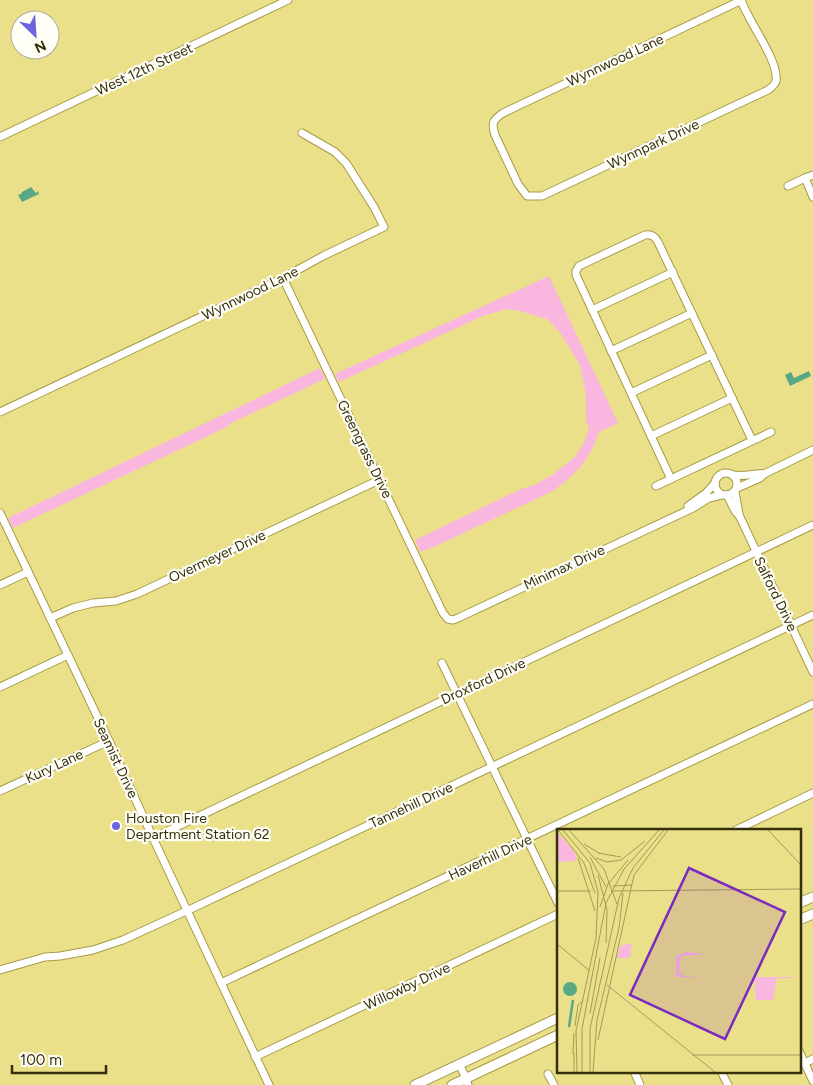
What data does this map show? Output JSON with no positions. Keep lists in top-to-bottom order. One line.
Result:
{"streets":{"street":["Wynnwood Lane","West 12th Street","Wynnpark Drive","Greengrass Drive","Overmeyer Drive","Minimax Drive","Salford Drive","Droxford Drive","Seamist Drive","Kury Lane","Tannehill Drive","Haverhill Drive","Willowby Drive"]},"crossings":[["Wynnwood Lane","Wynnpark Drive"],["Wynnwood Lane","Greengrass Drive"],["Greengrass Drive","Overmeyer Drive"],["Greengrass Drive","Minimax Drive"],["Overmeyer Drive","Seamist Drive"],["Minimax Drive","Salford Drive"],["Salford Drive","Droxford Drive"],["Salford Drive","Tannehill Drive"],["Droxford Drive","Seamist Drive"],["Seamist Drive","Kury Lane"],["Seamist Drive","Tannehill Drive"],["Seamist Drive","Haverhill Drive"],["Seamist Drive","Willowby Drive"]],"places":["Houston Fire Department Station 62"],"scale_bar":"100 m","north":"bottom right"}
